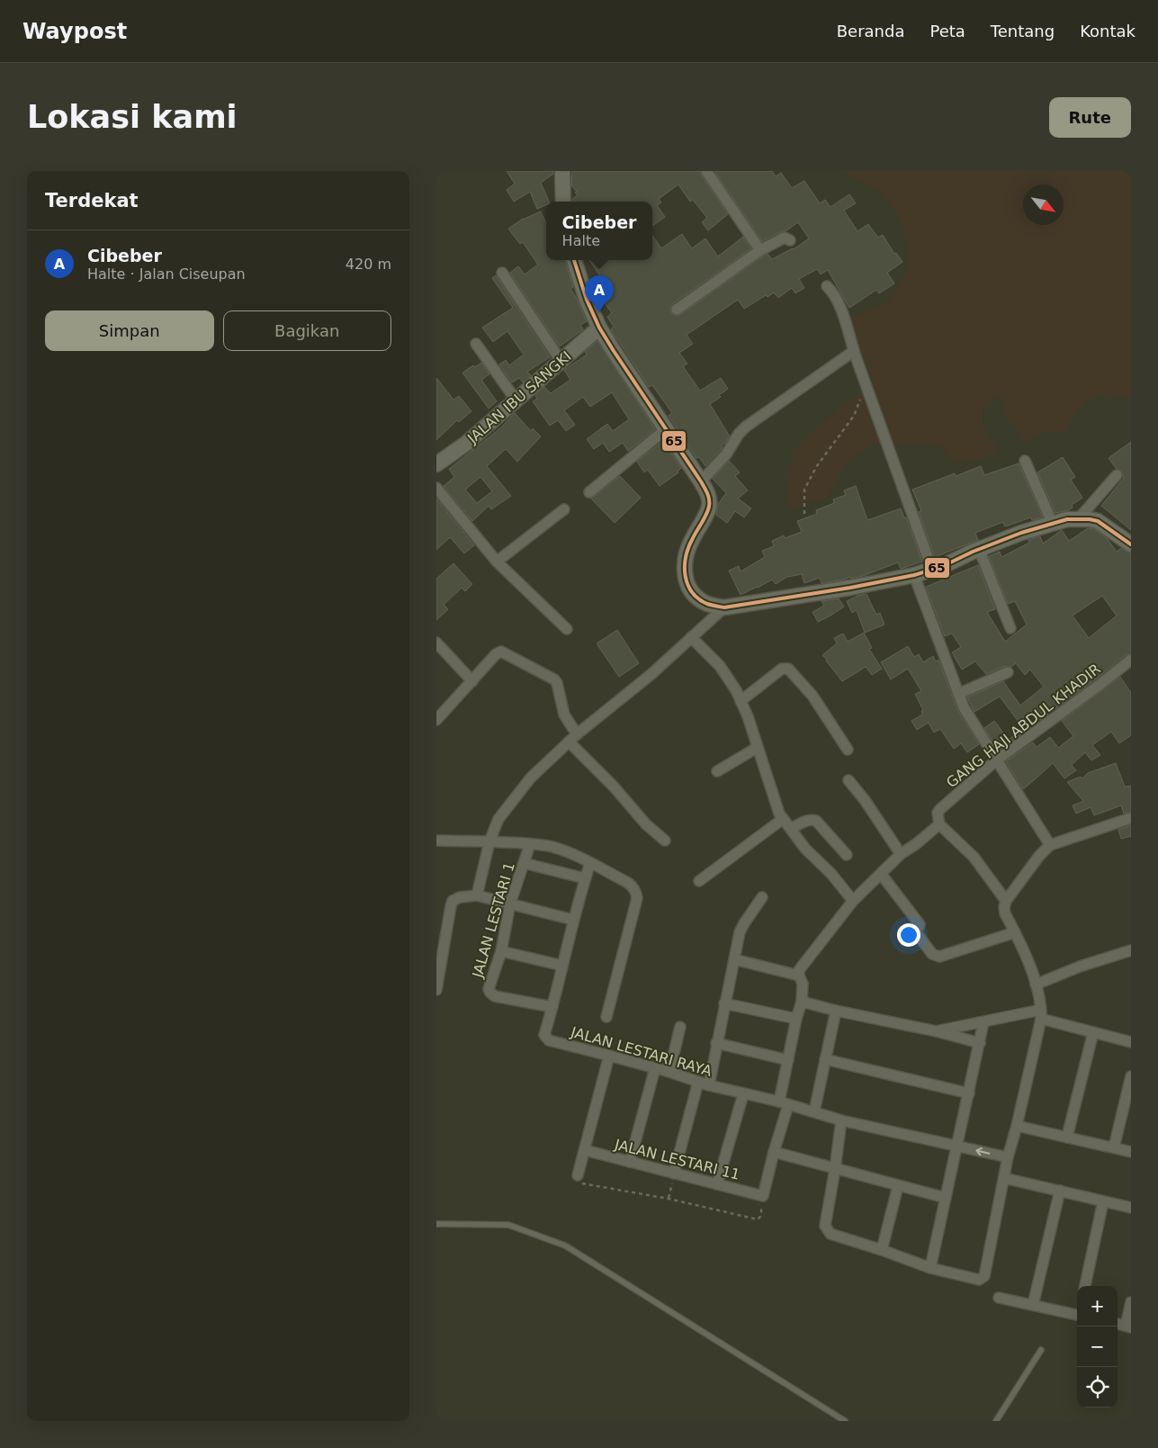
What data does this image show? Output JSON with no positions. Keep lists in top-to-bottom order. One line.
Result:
{"streets":{"main road":["JALAN IBU SANGKI"],"street":["GANG HAJI ABDUL KHADIR","JALAN LESTARI 1","JALAN LESTARI RAYA","JALAN LESTARI 11"]},"crossings":[["JALAN LESTARI 1","JALAN LESTARI RAYA"]],"lines":["transit line 65"],"north":"bottom right","page":{"header":"Waypost","nav":["Beranda","Peta","Tentang","Kontak"],"buttons":["Rute",["Simpan","Bagikan"]],"title":"Lokasi kami","heading":"Terdekat","popup":["Cibeber","Halte"],"list":[{"mark":"A","name":"Cibeber","note":"Halte · Jalan Ciseupan","value":"420 m"}],"pins":"A","map_buttons":["+","−"]}}
